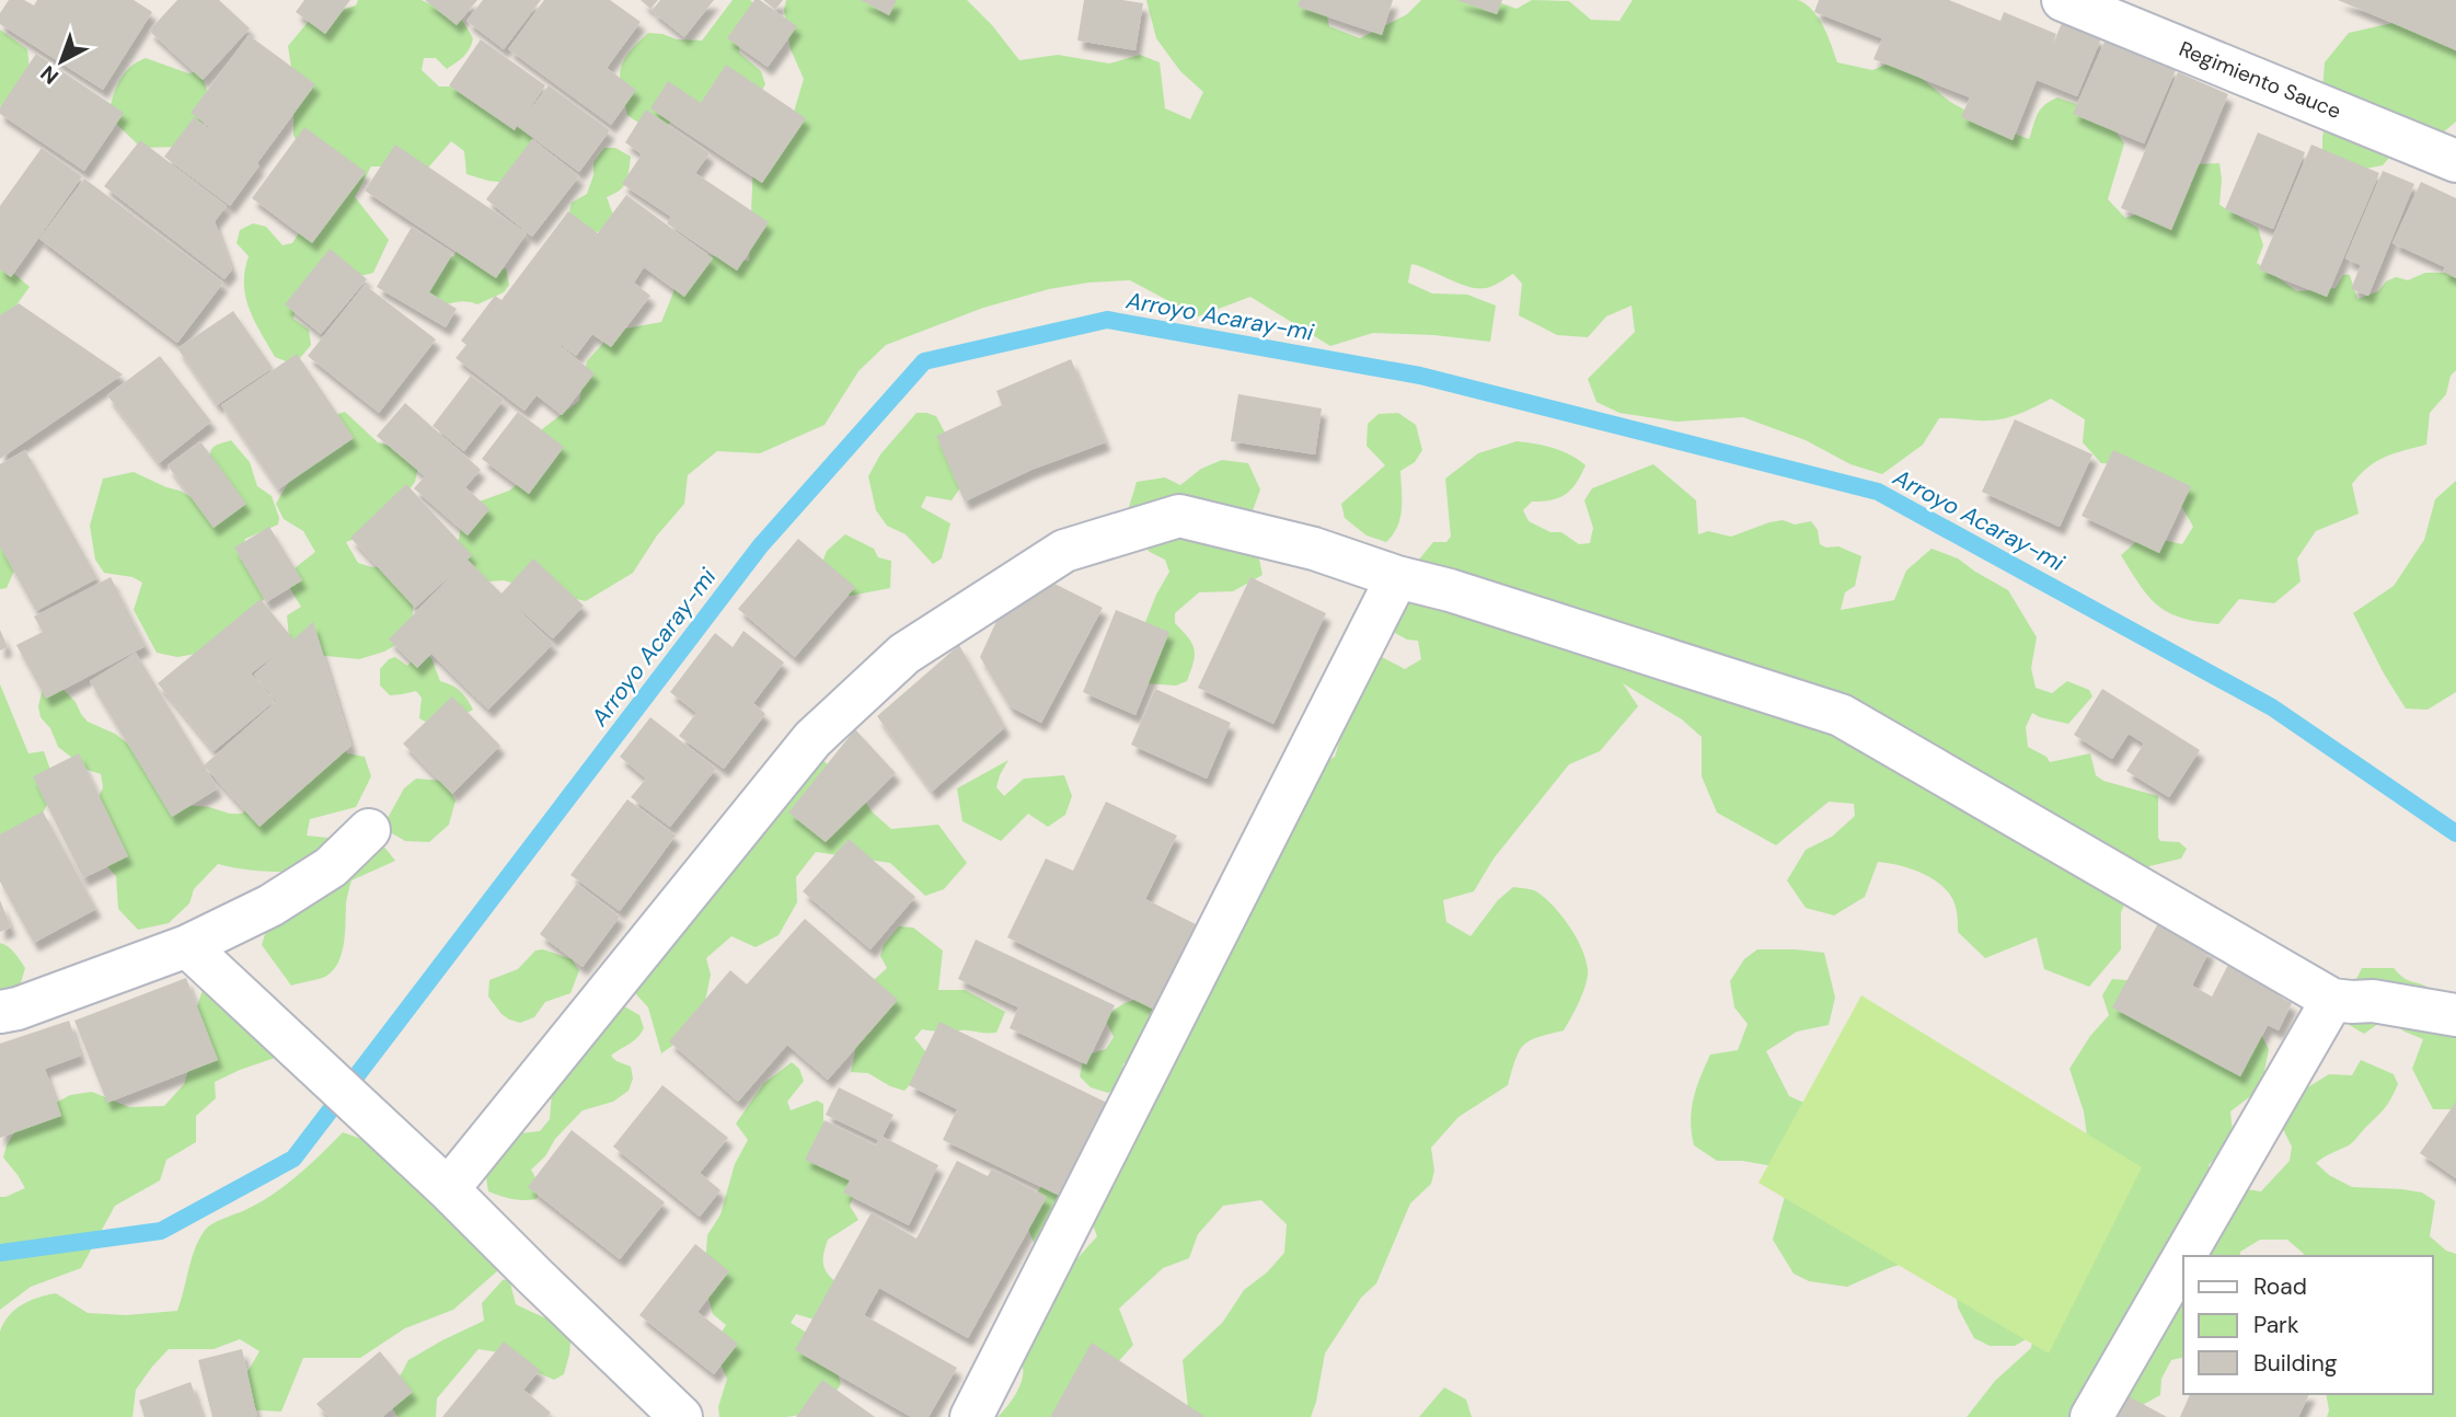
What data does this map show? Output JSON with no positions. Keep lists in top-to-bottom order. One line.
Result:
{"streets":{"street":["Regimiento Sauce"]},"water":["Arroyo Acaray-mi"],"legend":["Road","Park","Building"],"north":"bottom left"}
